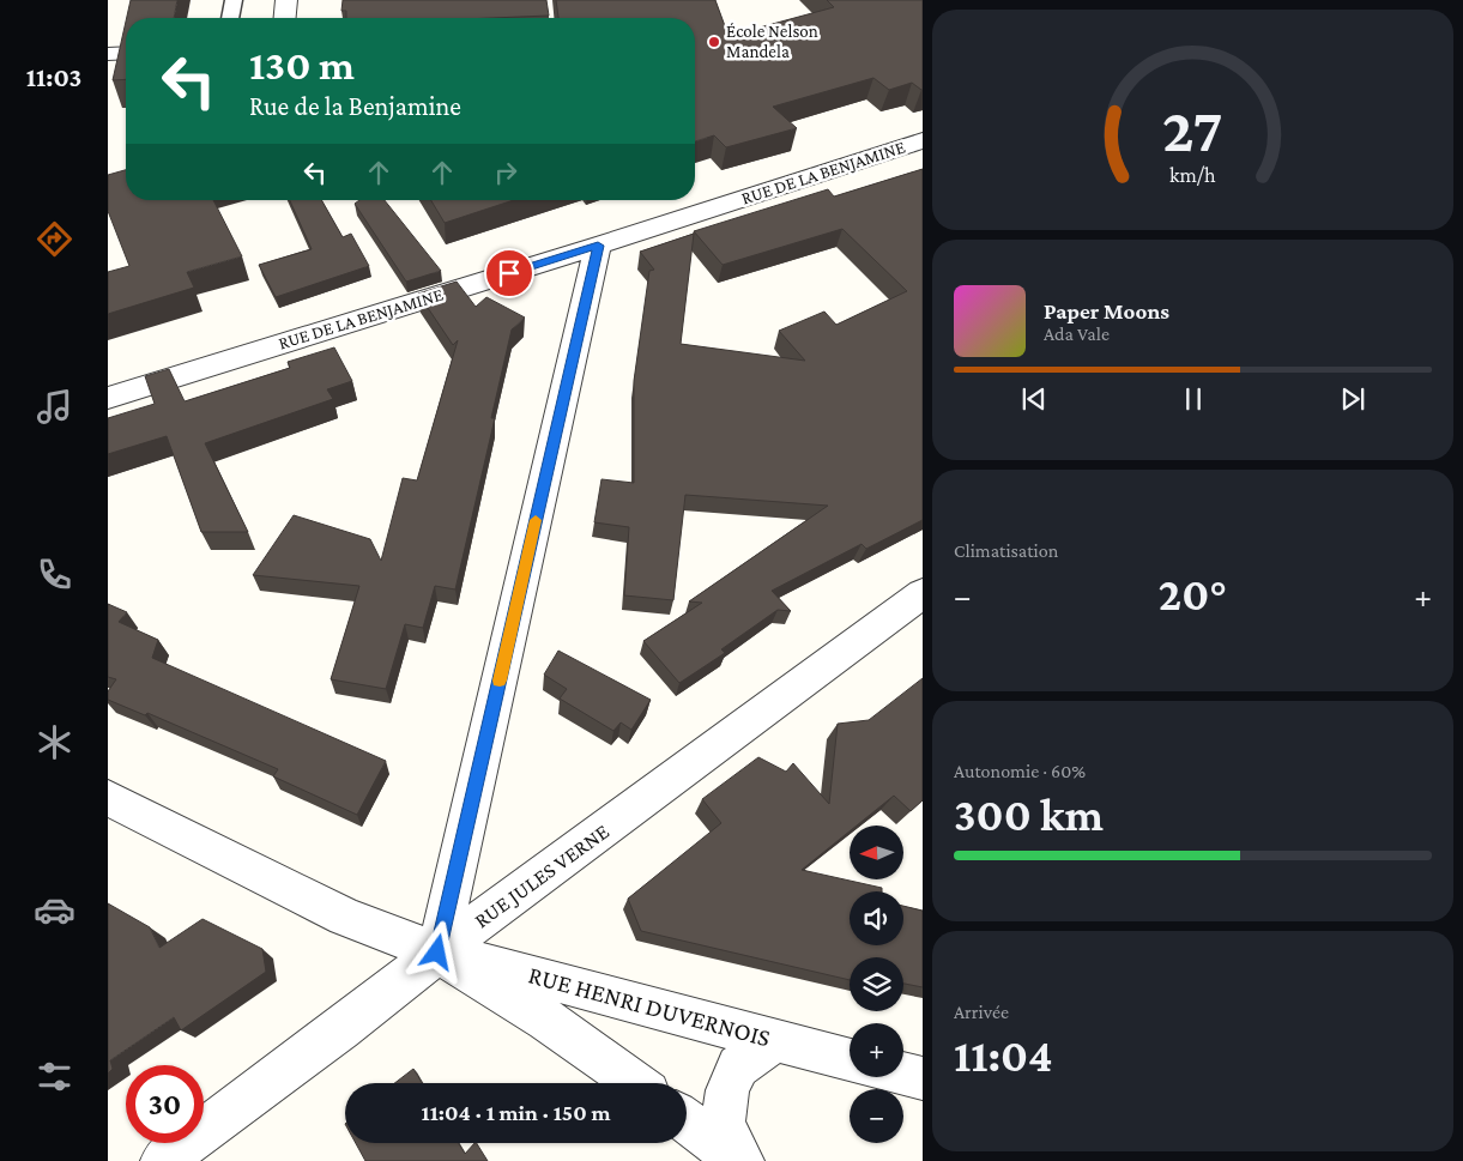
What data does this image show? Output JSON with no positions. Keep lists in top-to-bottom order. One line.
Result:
{"streets":{"street":["RUE DE LA BENJAMINE","RUE JULES VERNE","RUE HENRI DUVERNOIS"]},"crossings":[["RUE JULES VERNE","RUE HENRI DUVERNOIS"]],"places":["École Nelson Mandela"],"north":"left","page":{"tabs":"11:03","turn":["130 m","Rue de la Benjamine"],"song":["Paper Moons","Ada Vale"],"tile":["Climatisation",["Autonomie · 60%","300 km"],["Arrivée","11:04"]],"heat":["−","20°","+"],"map_buttons":["+","−"],"limit":"30","trip":"11:04 · 1 min · 150 m","gauge":["27","km/h"]}}
